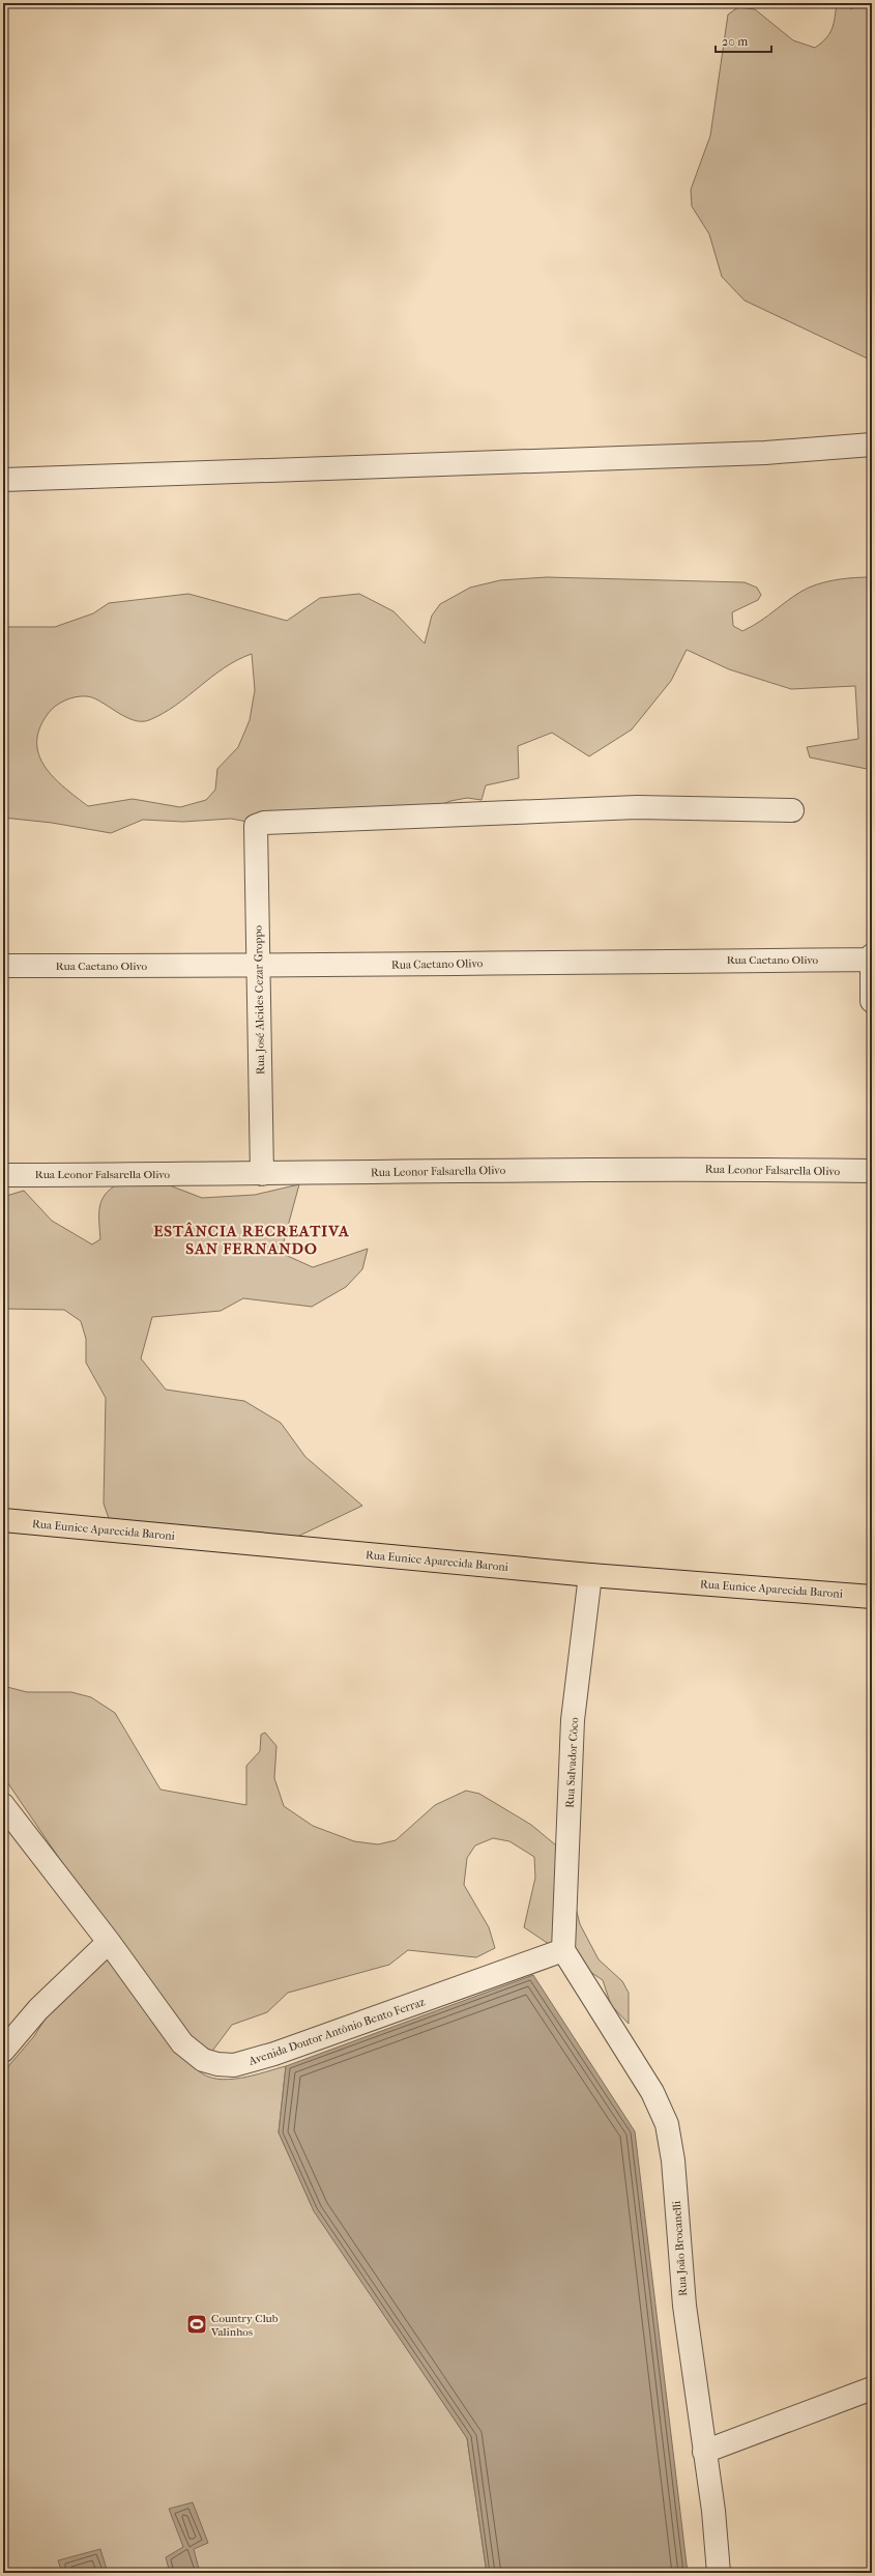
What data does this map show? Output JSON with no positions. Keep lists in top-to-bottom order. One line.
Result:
{"streets":{"main road":["Rua Eunice Aparecida Baroni"],"street":["Rua Caetano Olivo","Rua José Alcides Cezar Groppo","Rua Leonor Falsarella Olivo","Rua Salvador Côco","Avenida Doutor Antônio Bento Ferraz","Rua João Brocanelli"]},"crossings":[["Rua Caetano Olivo","Rua José Alcides Cezar Groppo"],["Rua José Alcides Cezar Groppo","Rua Leonor Falsarella Olivo"],["Rua Eunice Aparecida Baroni","Rua Salvador Côco"],["Rua Salvador Côco","Avenida Doutor Antônio Bento Ferraz"],["Rua Salvador Côco","Rua João Brocanelli"],["Avenida Doutor Antônio Bento Ferraz","Rua João Brocanelli"]],"districts":["ESTÂNCIA RECREATIVA SAN FERNANDO"],"places":{"sports":["Country Club Valinhos"]},"scale_bar":"20 m"}
